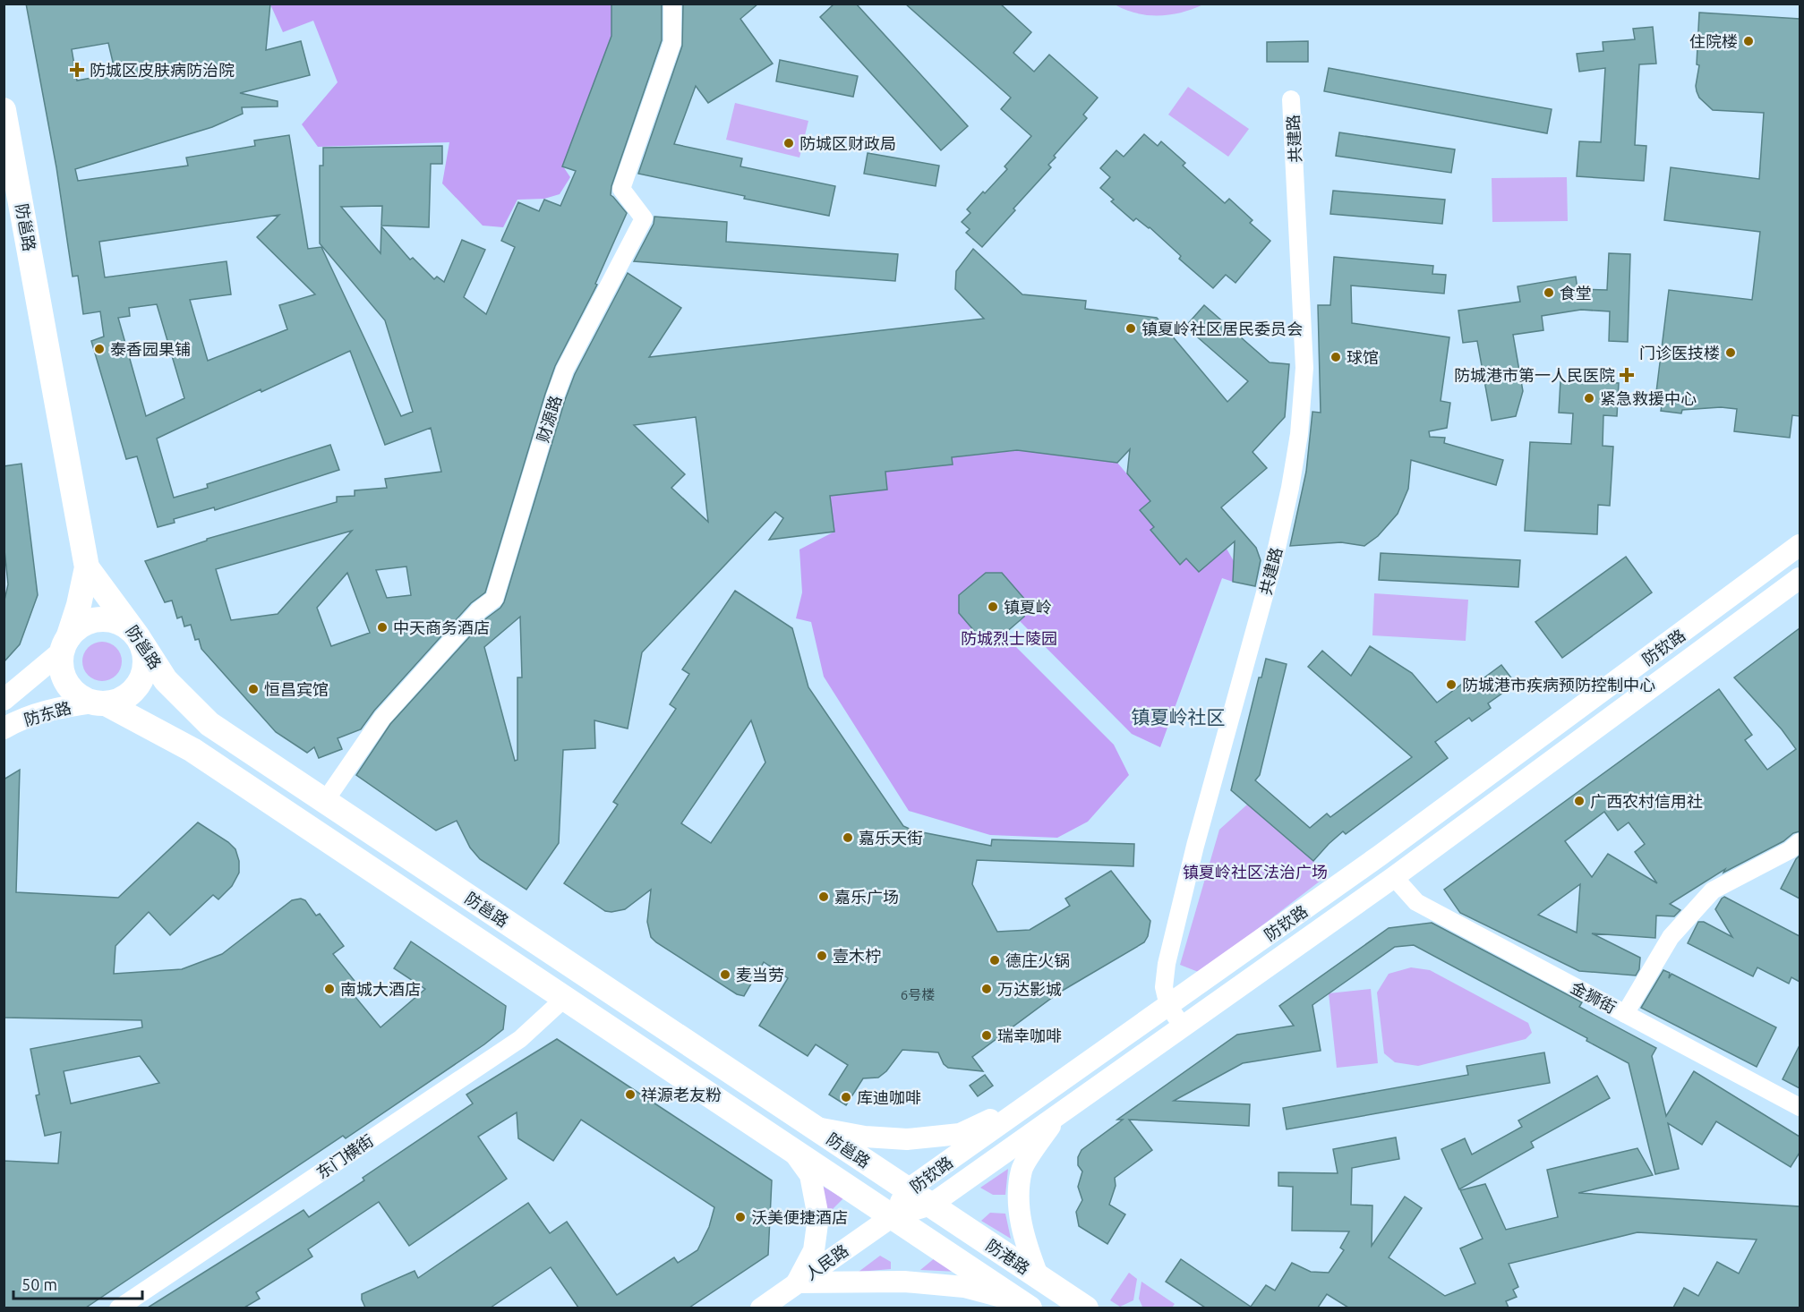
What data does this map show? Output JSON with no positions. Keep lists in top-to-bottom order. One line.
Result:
{"streets":{"highway":["防邕路","防港路"],"main road":["防钦路","防东路","人民路"],"street":["共建路","财源路","金狮街","东门横街"]},"crossings":[["共建路","防钦路"],["防邕路","财源路"],["防邕路","防钦路"],["防邕路","防东路"],["防邕路","东门横街"],["防邕路","防港路"],["防邕路","人民路"],["防钦路","金狮街"],["防钦路","防港路"],["防钦路","人民路"],["防港路","人民路"]],"districts":["镇夏岭社区"],"parks":["防城烈士陵园","镇夏岭社区法治广场"],"places":{"other":["住院楼","防城区财政局","食堂","镇夏岭社区居民委员会","泰香园果铺","门诊医技楼","球馆","紧急救援中心","镇夏岭","中天商务酒店","防城港市疾病预防控制中心","恒昌宾馆","广西农村信用社","嘉乐天街","嘉乐广场","壹木柠","德庄火锅","麦当劳","南城大酒店","万达影城","瑞幸咖啡","祥源老友粉","库迪咖啡","沃美便捷酒店"],"health":["防城区皮肤病防治院","防城港市第一人民医院"]},"house_numbers":["6号楼"],"scale_bar":"50 m"}
